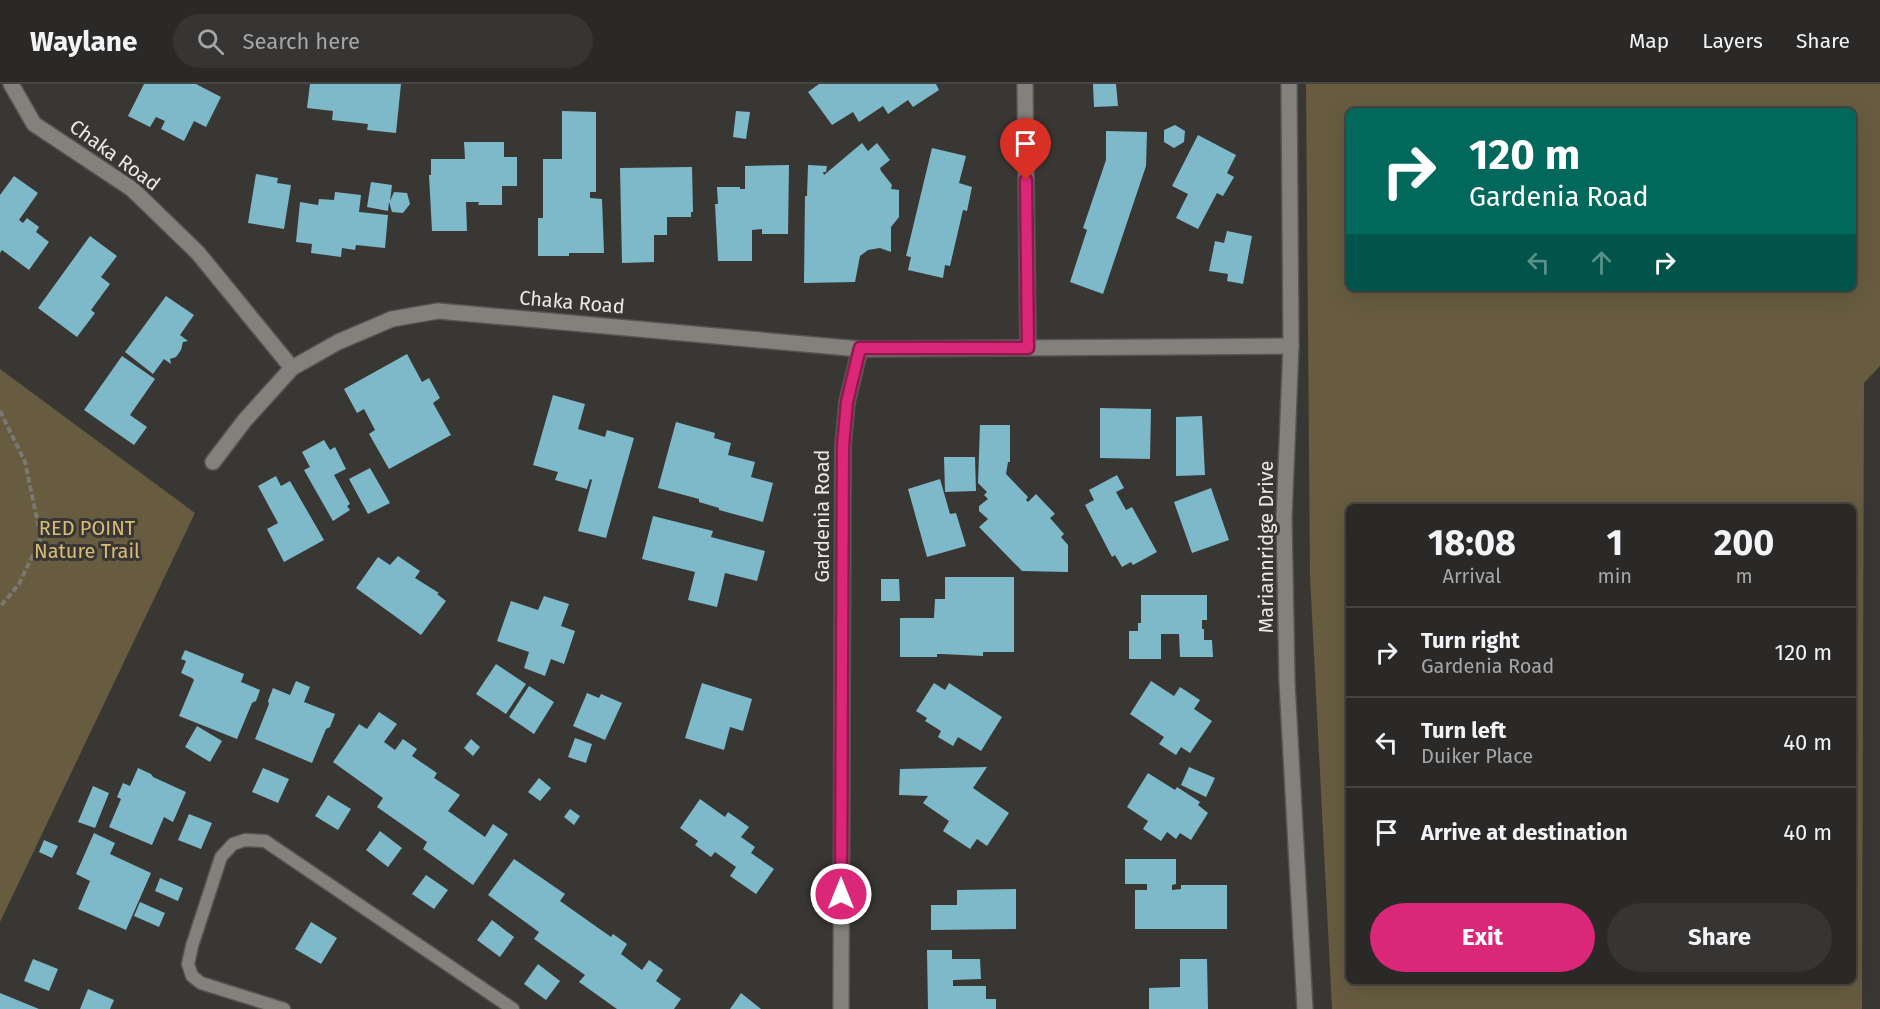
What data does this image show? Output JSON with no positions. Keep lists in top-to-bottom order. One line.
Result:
{"streets":{"street":["Chaka Road","Gardenia Road","Mariannridge Drive"]},"crossings":[["Chaka Road","Gardenia Road"]],"parks":["RED POINT Nature Trail"],"page":{"header":"Waylane","search":"Search here","nav":["Map","Layers","Share"],"turn":["120 m","Gardenia Road"],"eta":["18:08","Arrival","1","min","200","m"],"list":[{"name":"Turn right","note":"Gardenia Road","value":"120 m"},{"name":"Turn left","note":"Duiker Place","value":"40 m"},{"name":"Arrive at destination","value":"40 m"}],"buttons":["Exit","Share"]}}
